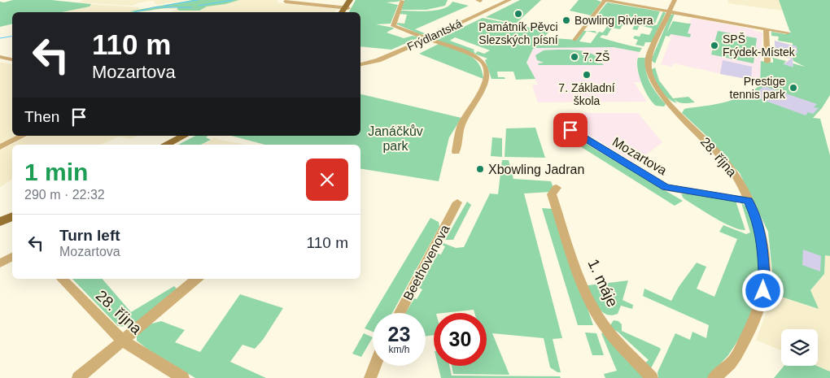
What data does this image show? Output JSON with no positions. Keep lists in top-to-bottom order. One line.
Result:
{"streets":{"street":["Frýdlantská","Mozartova","28. října","Beethovenova","1. máje"]},"crossings":[["Mozartova","28. října"]],"parks":["Janáčkův park"],"places":["Památník Pěvci Slezských písní","Bowling Riviera","SPŠ Frýdek-Místek","7. ZŠ","7. Základní škola","Prestige tennis park","Xbowling Jadran"],"page":{"turn":["110 m","Mozartova"],"then":"Then","heading":["1 min","290 m · 22:32"],"list":[{"name":"Turn left","note":"Mozartova","value":"110 m"}],"speed":"23 km/h","limit":"30"}}
